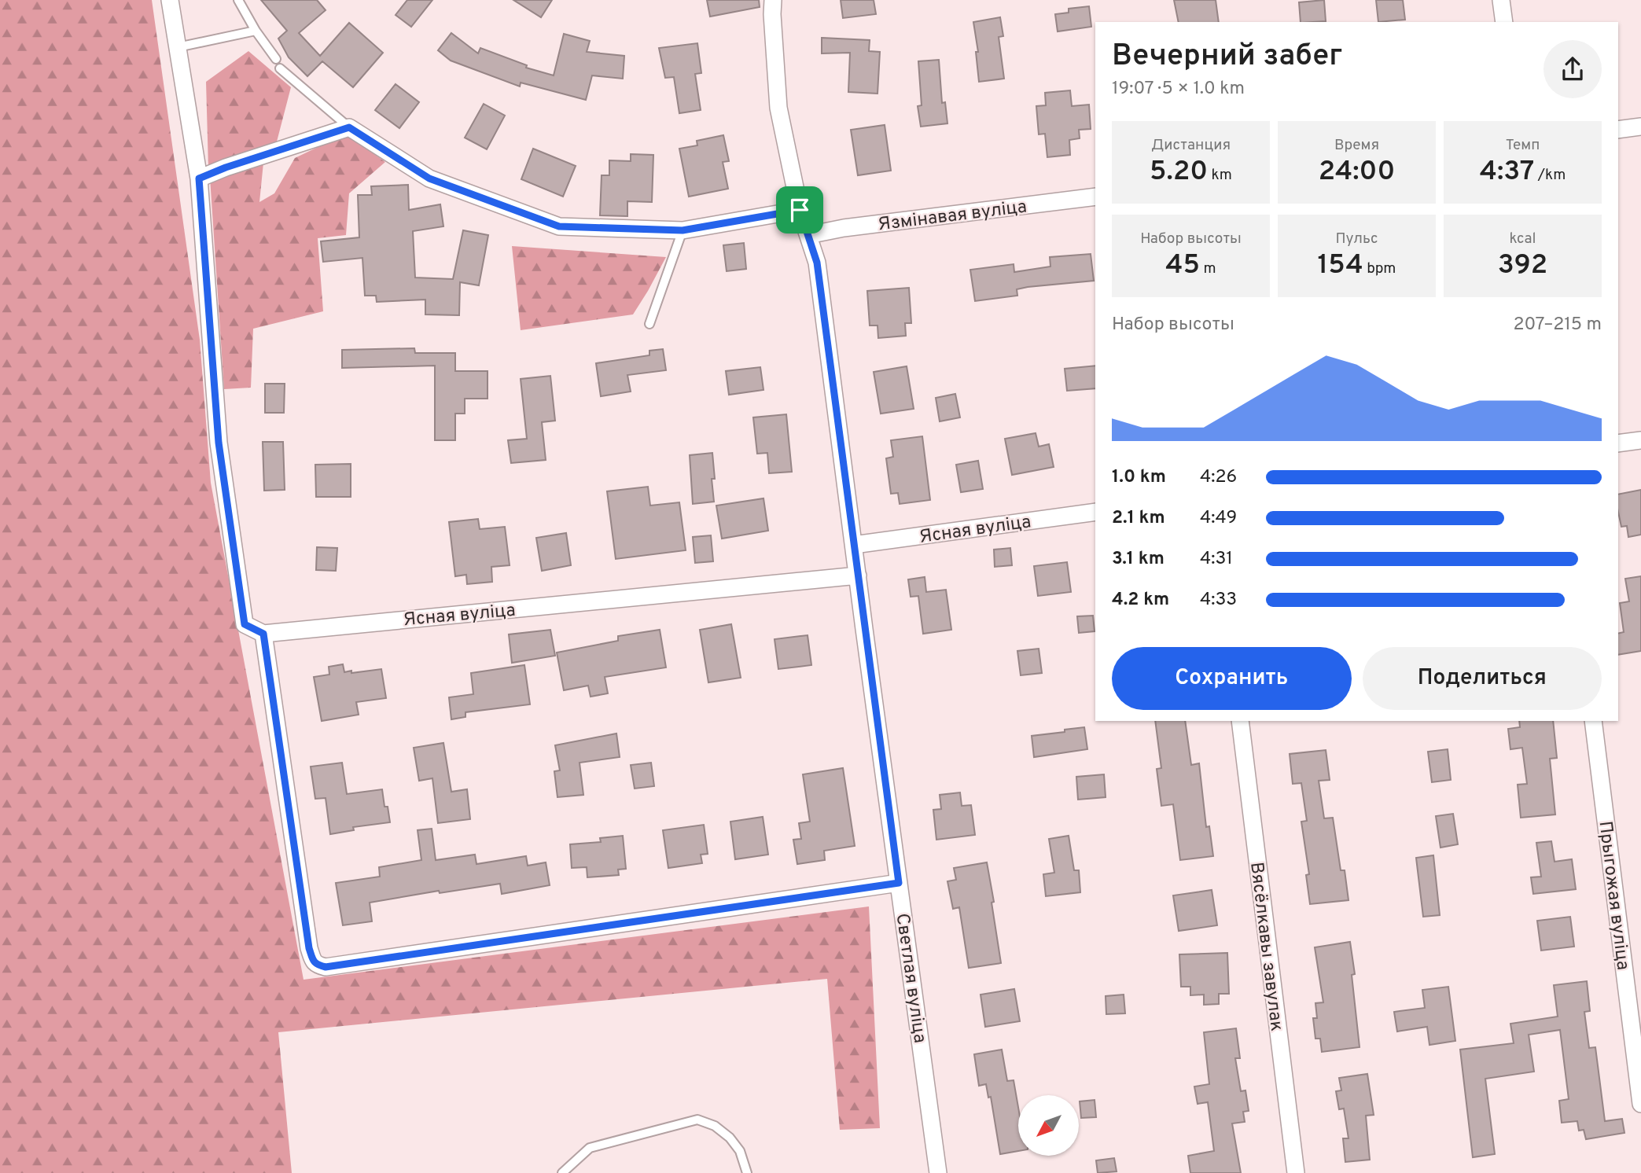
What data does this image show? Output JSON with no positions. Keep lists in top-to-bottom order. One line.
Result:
{"streets":{"street":["Язмінавая вуліца","Ясная вуліца","Прыгожая вуліца","Вясёлкавы завулак","Светлая вуліца"]},"crossings":[["Язмінавая вуліца","Светлая вуліца"],["Ясная вуліца","Светлая вуліца"]],"north":"bottom left","page":{"heading":["Вечерний забег","19:07 · 5 × 1.0 km"],"stats":[["Дистанция","5.20 km"],["Время","24:00"],["Темп","4:37 /km"],["Набор высоты","45 m"],["Пульс","154 bpm"],["kcal","392"]],"chart":["Набор высоты","207–215 m"],"list":[{"name":"1.0 km","note":"4:26"},{"name":"2.1 km","note":"4:49"},{"name":"3.1 km","note":"4:31"},{"name":"4.2 km","note":"4:33"}],"buttons":["Сохранить","Поделиться"]}}
